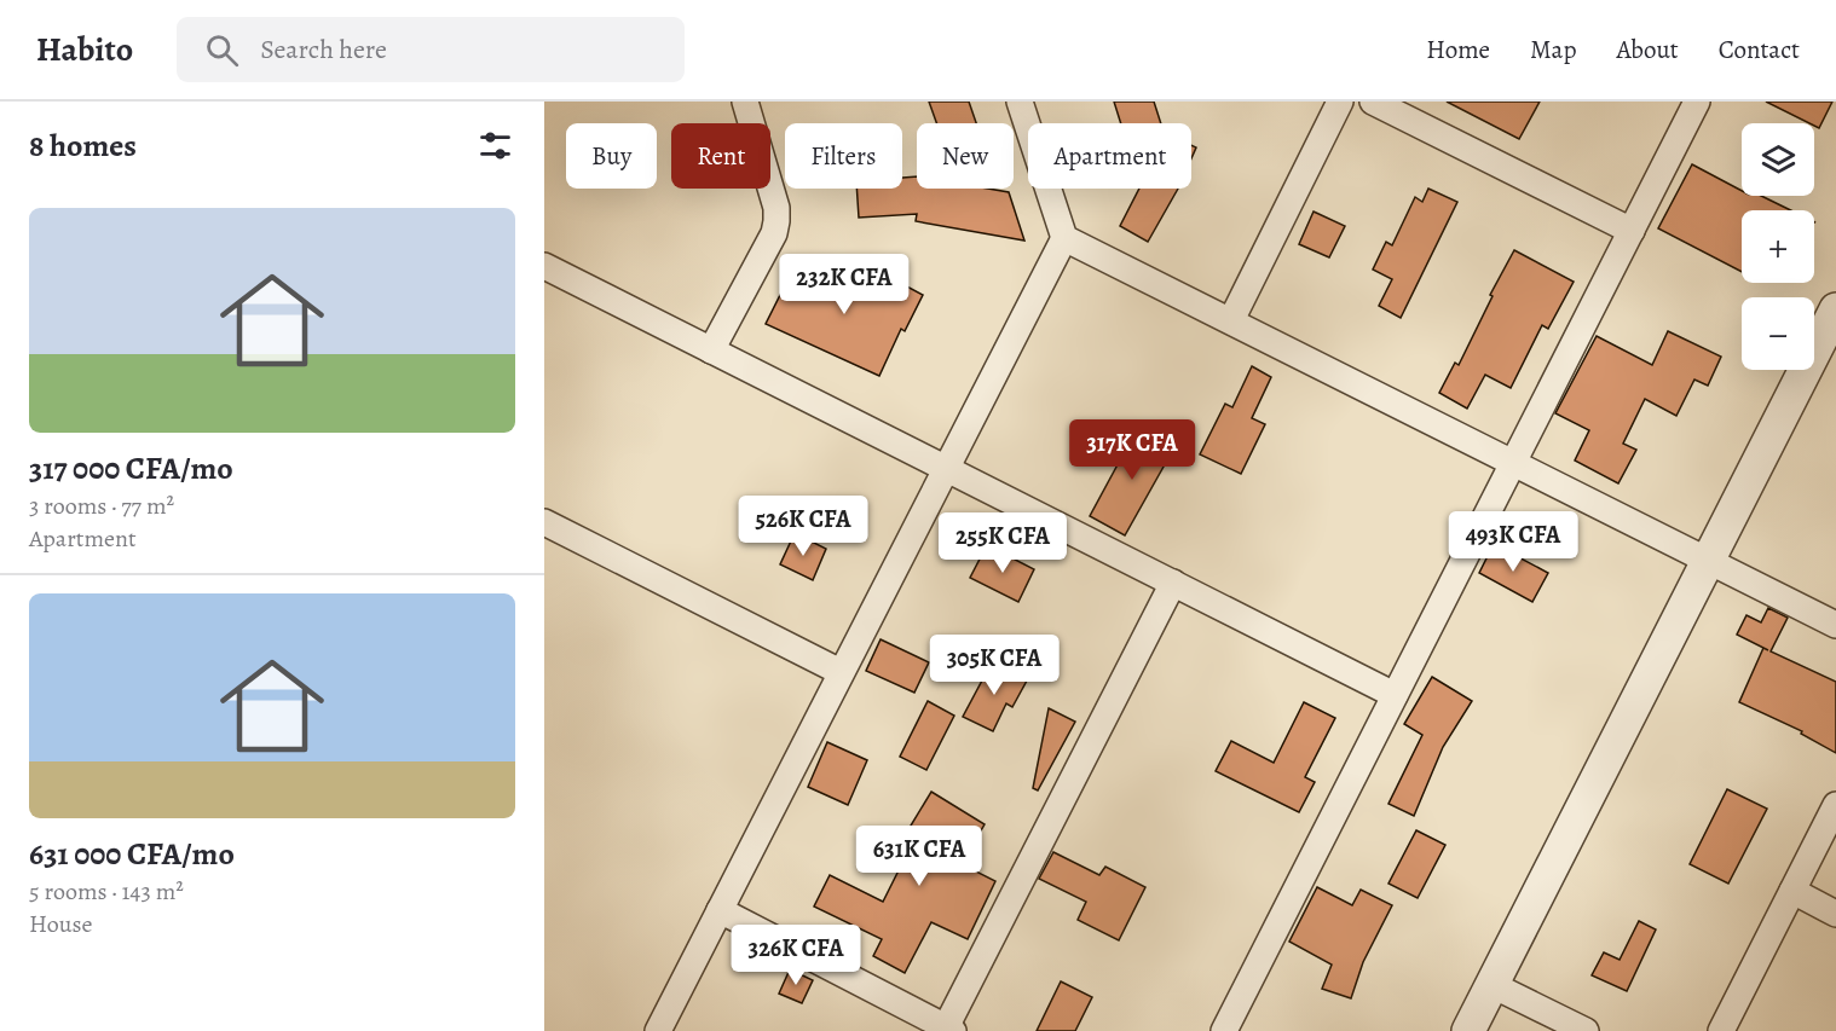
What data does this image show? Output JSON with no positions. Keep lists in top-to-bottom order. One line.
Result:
{"page":{"header":"Habito","search":"Search here","nav":["Home","Map","About","Contact"],"heading":"8 homes","map_buttons":["+","−"],"chip":["Buy","Rent","Filters","New","Apartment"],"list":[{"name":"317 000 CFA/mo","note":"3 rooms · 77 m² · Apartment"},{"name":"631 000 CFA/mo","note":"5 rooms · 143 m² · House"}],"price":["232K CFA","317K CFA","526K CFA","493K CFA","255K CFA","305K CFA","631K CFA","326K CFA"]}}
